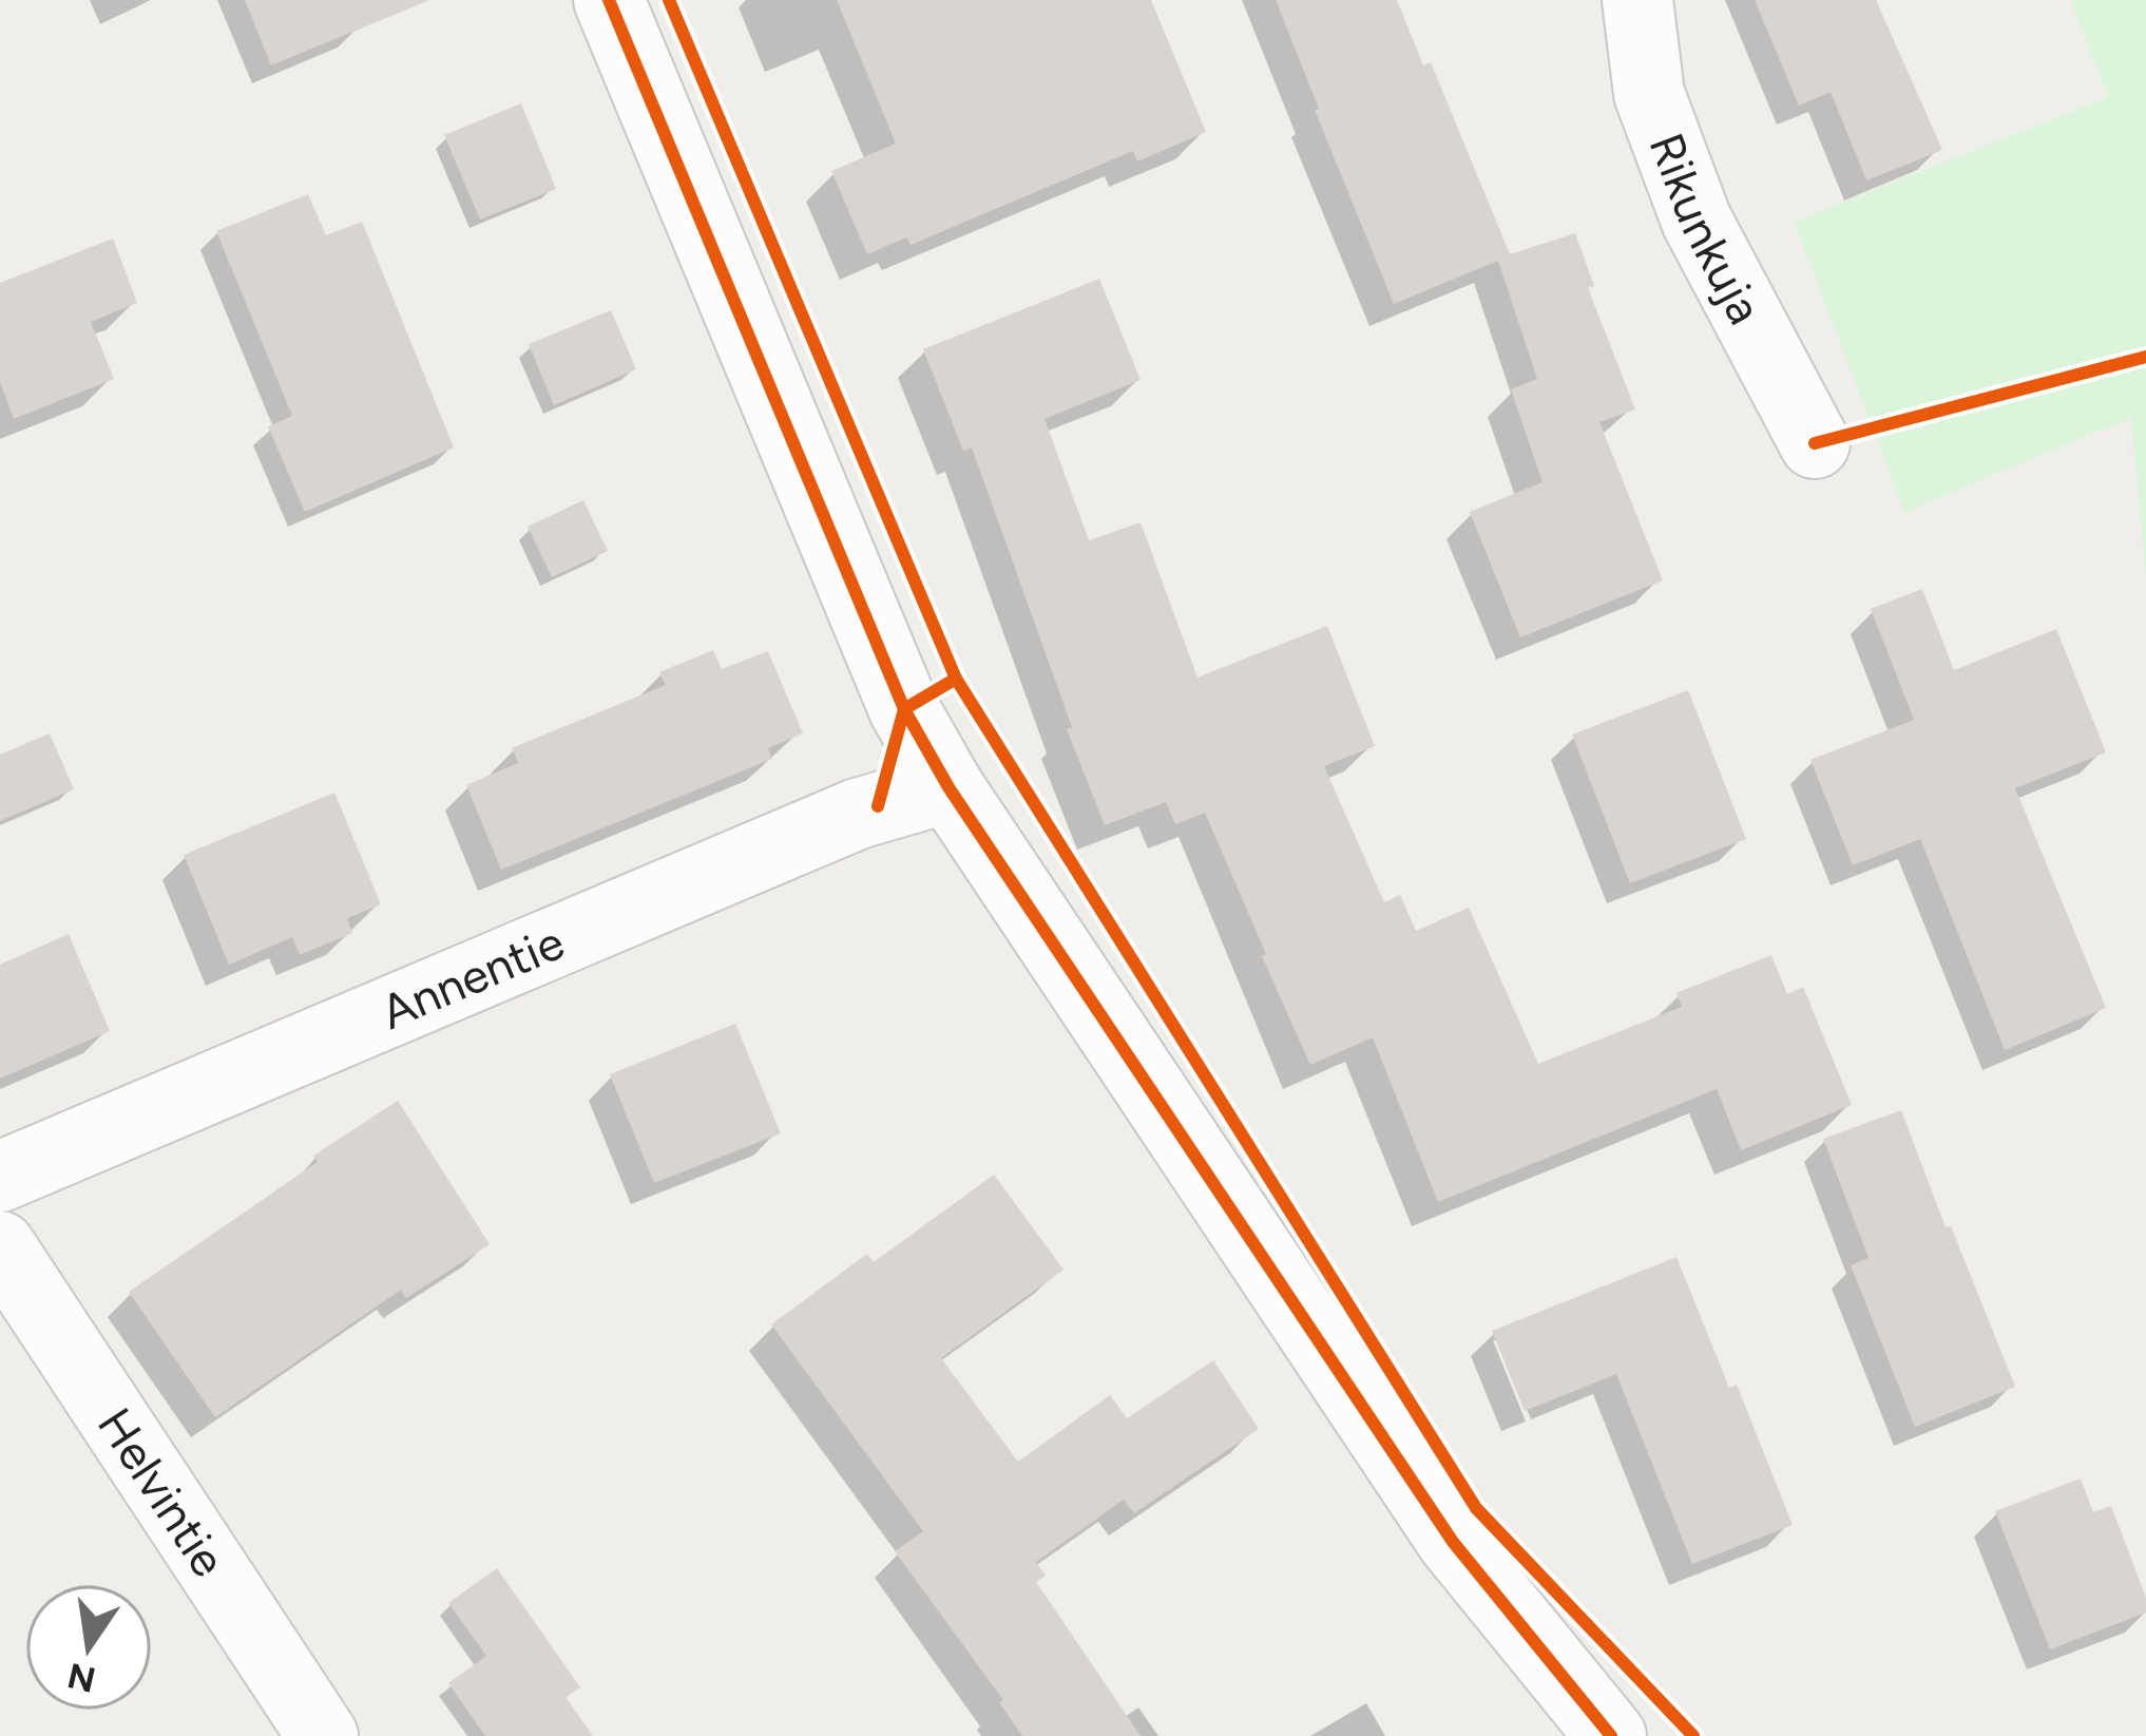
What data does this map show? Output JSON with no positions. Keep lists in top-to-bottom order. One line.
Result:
{"streets":{"street":["Rikunkuja","Annentie","Helvintie"]},"north":"bottom"}
